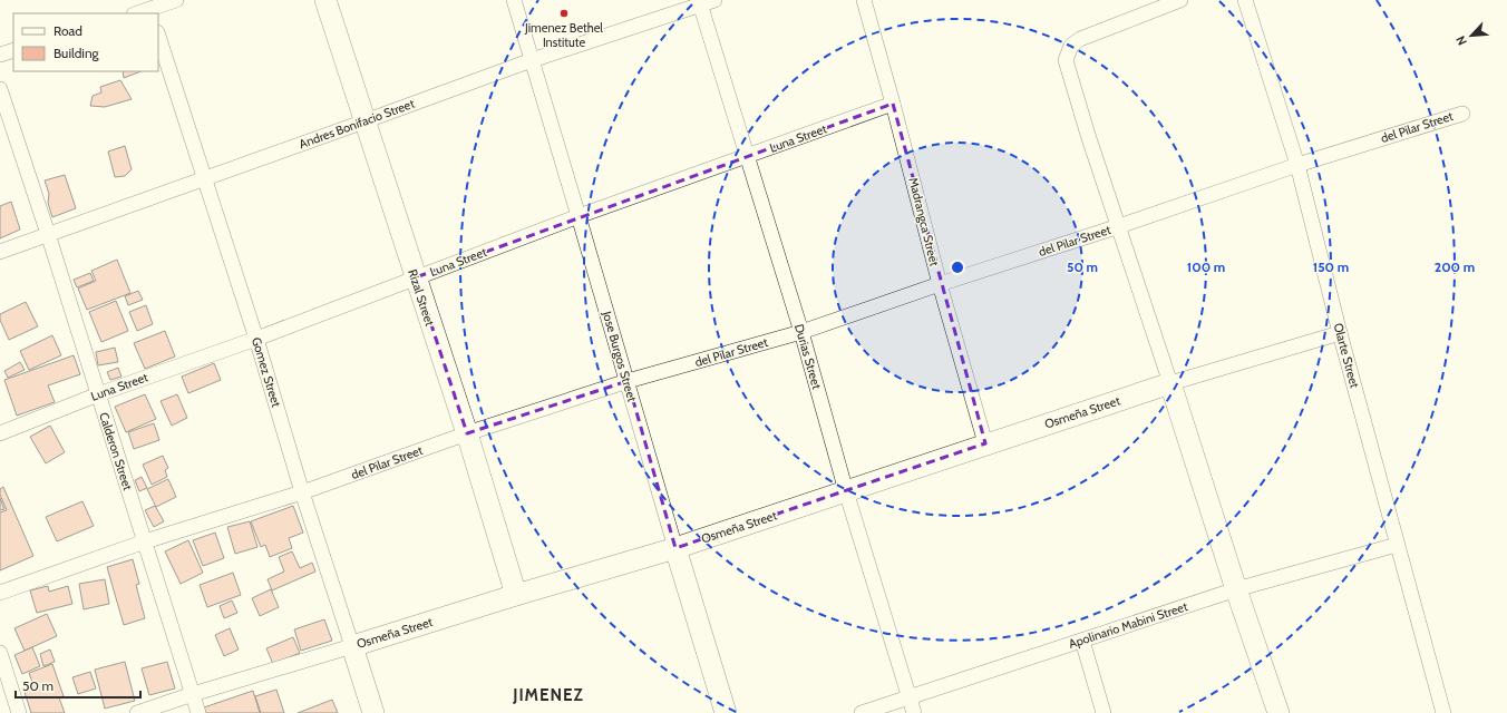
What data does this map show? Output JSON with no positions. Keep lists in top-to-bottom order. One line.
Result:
{"streets":{"street":["Andres Bonifacio Street","del Pilar Street","Luna Street","Madrangca Street","Rizal Street","Olarte Street","Jose Burgos Street","Durias Street","Gomez Street","Osmeña Street","Calderon Street","Apolinario Mabini Street"]},"crossings":[["Andres Bonifacio Street","Rizal Street"],["Andres Bonifacio Street","Jose Burgos Street"],["Andres Bonifacio Street","Durias Street"],["Andres Bonifacio Street","Gomez Street"],["Andres Bonifacio Street","Calderon Street"],["del Pilar Street","Madrangca Street"],["del Pilar Street","Rizal Street"],["del Pilar Street","Olarte Street"],["del Pilar Street","Jose Burgos Street"],["del Pilar Street","Durias Street"],["del Pilar Street","Gomez Street"],["del Pilar Street","Calderon Street"],["Luna Street","Madrangca Street"],["Luna Street","Rizal Street"],["Luna Street","Jose Burgos Street"],["Luna Street","Durias Street"],["Luna Street","Gomez Street"],["Luna Street","Calderon Street"],["Madrangca Street","Osmeña Street"],["Rizal Street","Osmeña Street"],["Olarte Street","Osmeña Street"],["Olarte Street","Apolinario Mabini Street"],["Jose Burgos Street","Osmeña Street"],["Durias Street","Osmeña Street"],["Durias Street","Apolinario Mabini Street"],["Gomez Street","Osmeña Street"],["Osmeña Street","Calderon Street"]],"districts":["JIMENEZ"],"places":["Jimenez Bethel Institute"],"legend":["Road","Building"],"scale_bar":"50 m","north":"bottom left","rings":["50 m","100 m","150 m","200 m"]}
